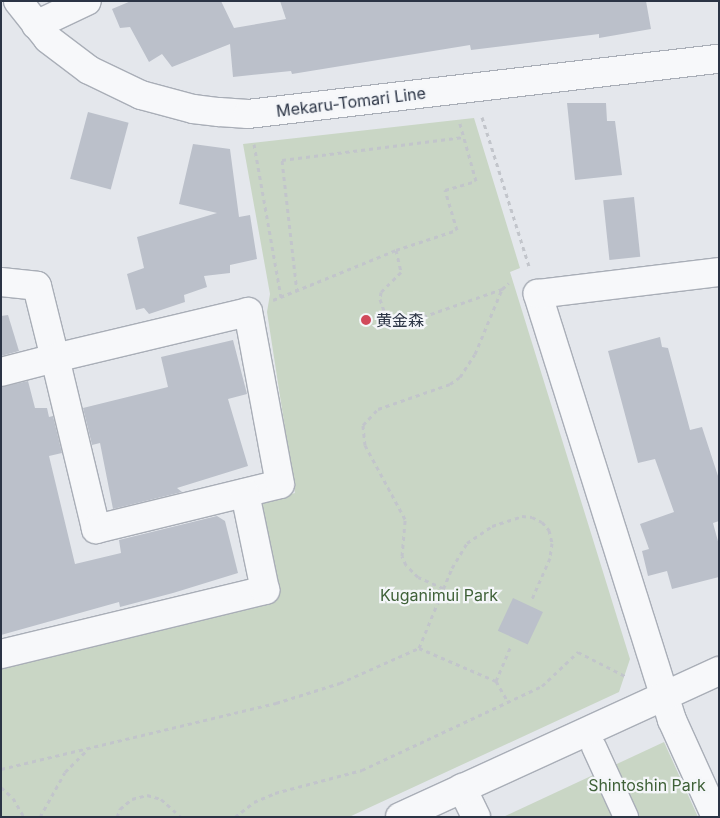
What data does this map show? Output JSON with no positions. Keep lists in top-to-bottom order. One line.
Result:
{"streets":{"street":["Mekaru-Tomari Line"]},"parks":["Kuganimui Park","Shintoshin Park"],"places":["黄金森"]}
